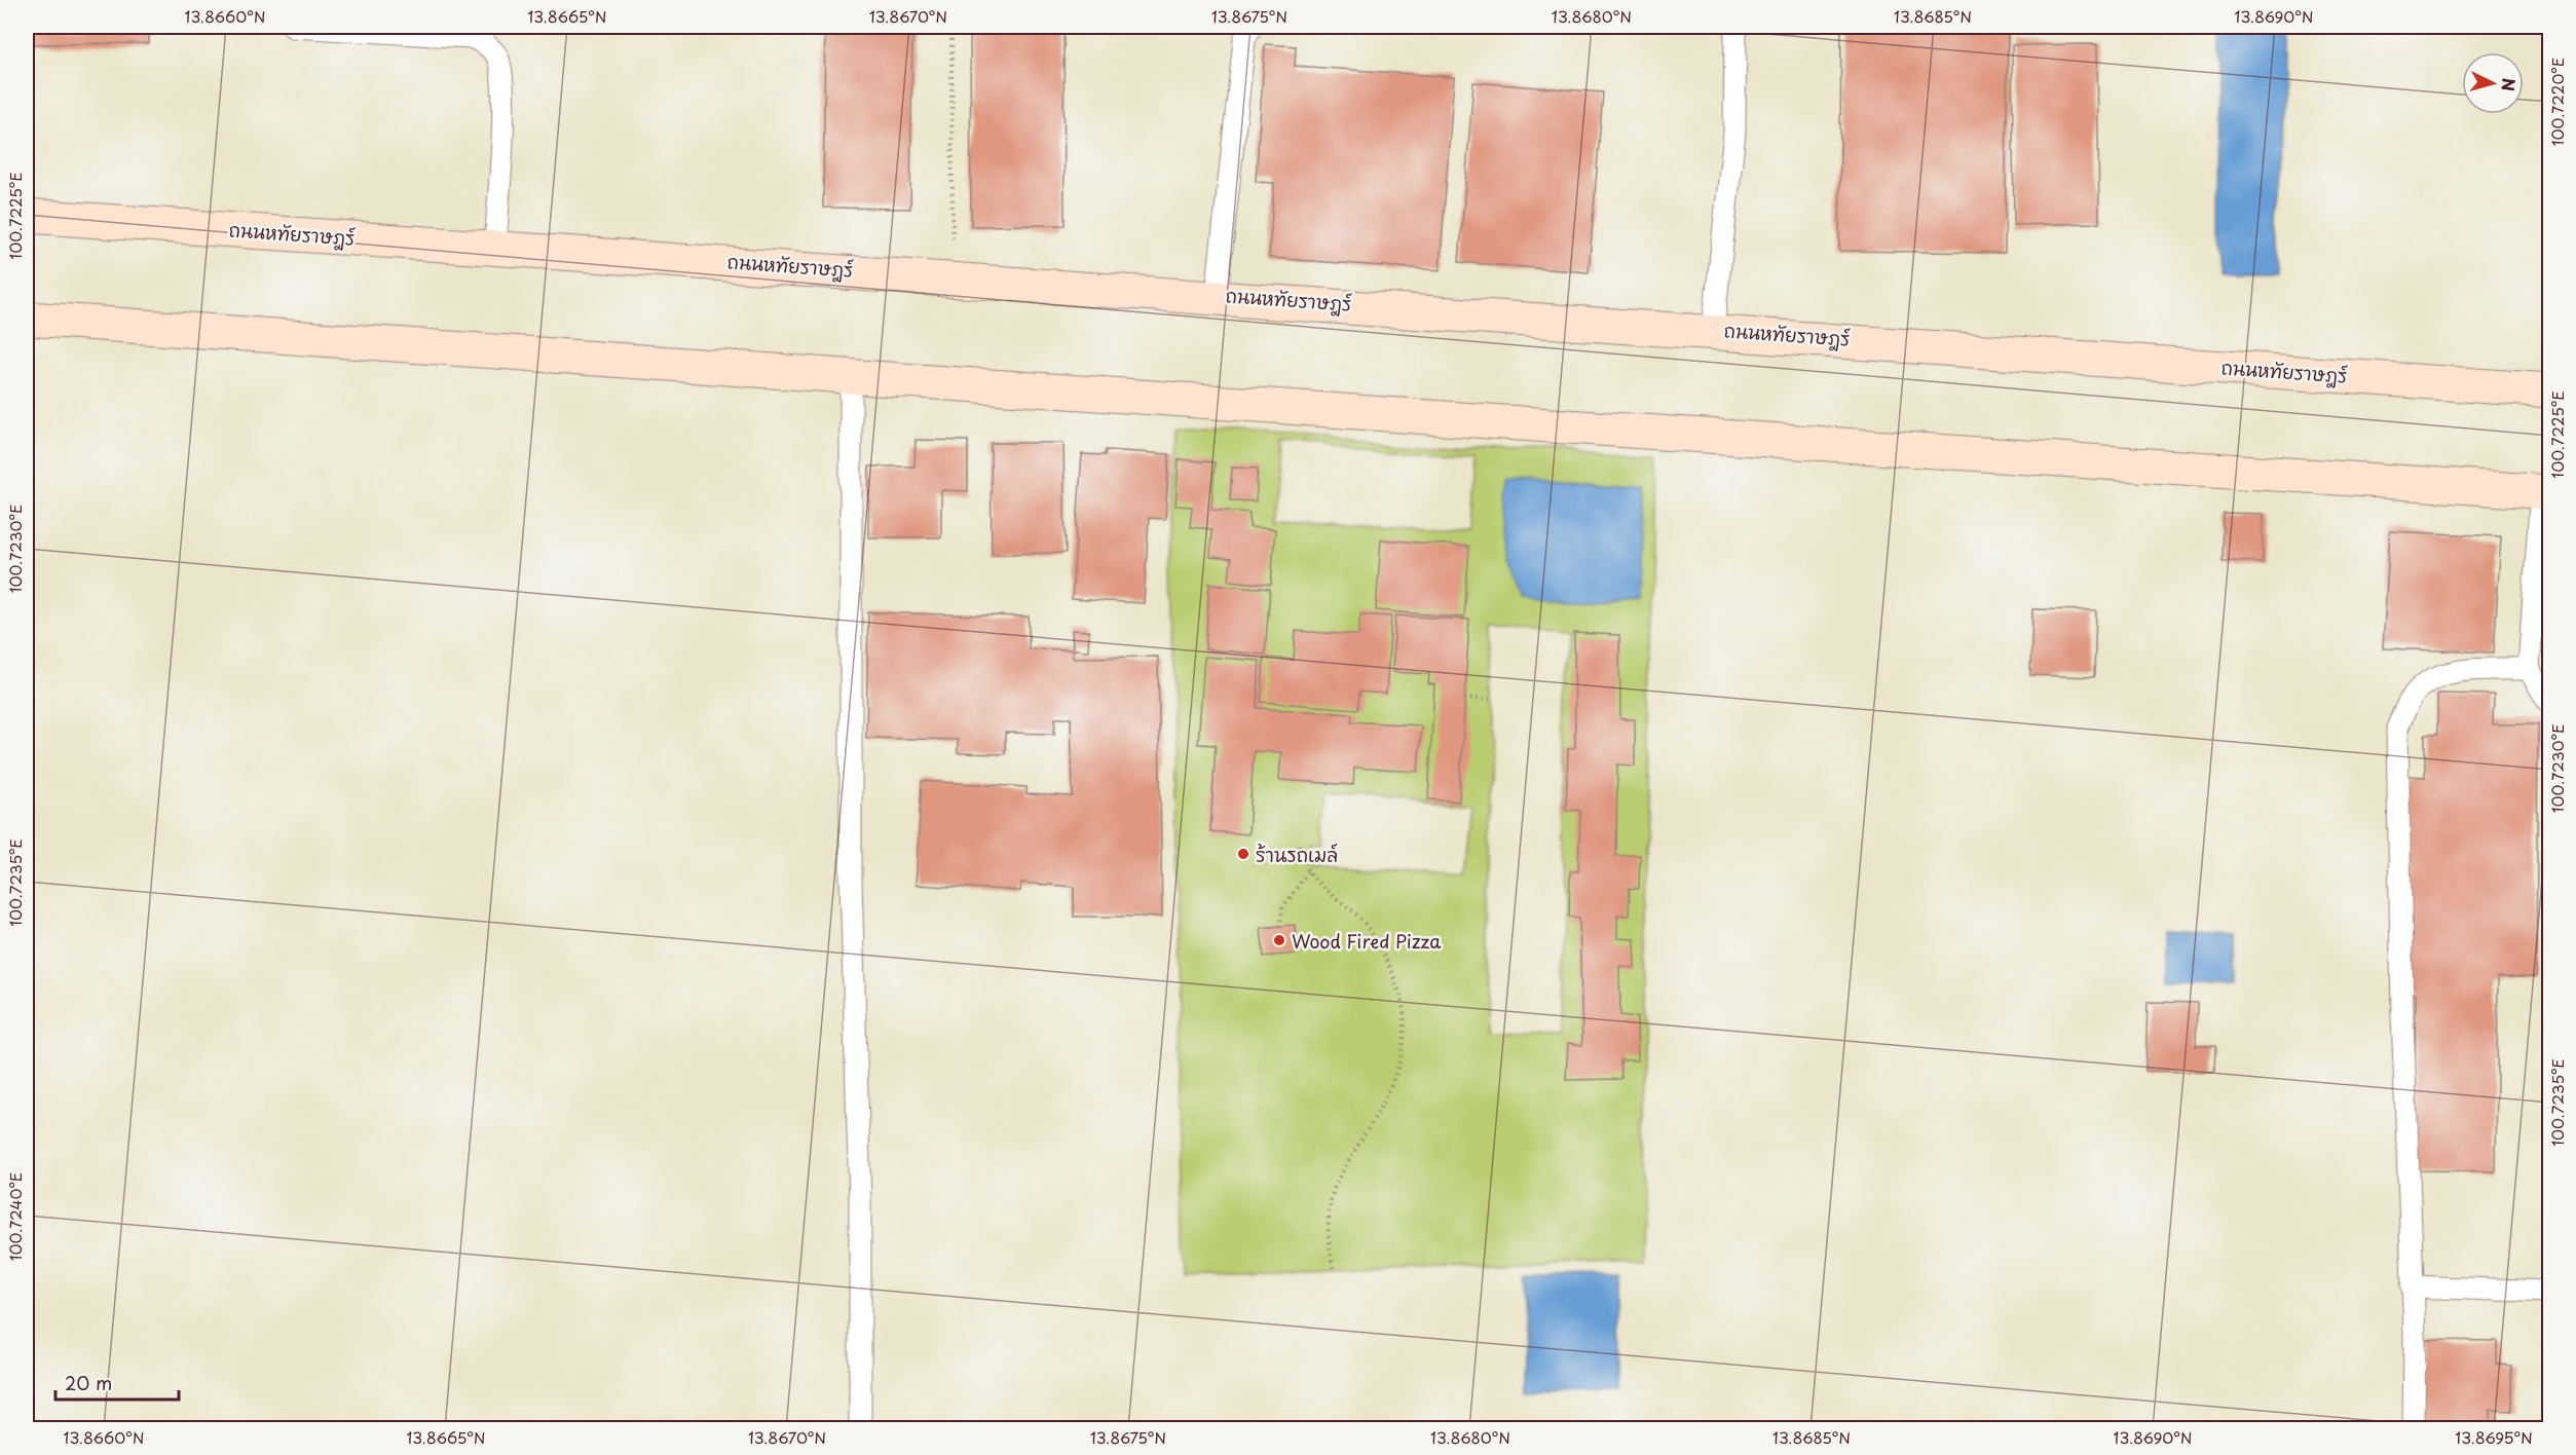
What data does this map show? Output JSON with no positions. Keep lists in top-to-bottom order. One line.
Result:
{"streets":{"main road":["ถนนหทัยราษฎร์"]},"places":["ร้านรถเมล์","Wood Fired Pizza"],"scale_bar":"20 m","north":"right","coordinates":["13.8660°N","13.8665°N","13.8670°N","13.8675°N","13.8680°N","13.8685°N","13.8690°N","100.7220°E","100.7225°E","100.7230°E","100.7235°E","100.7240°E","13.8695°N"]}
